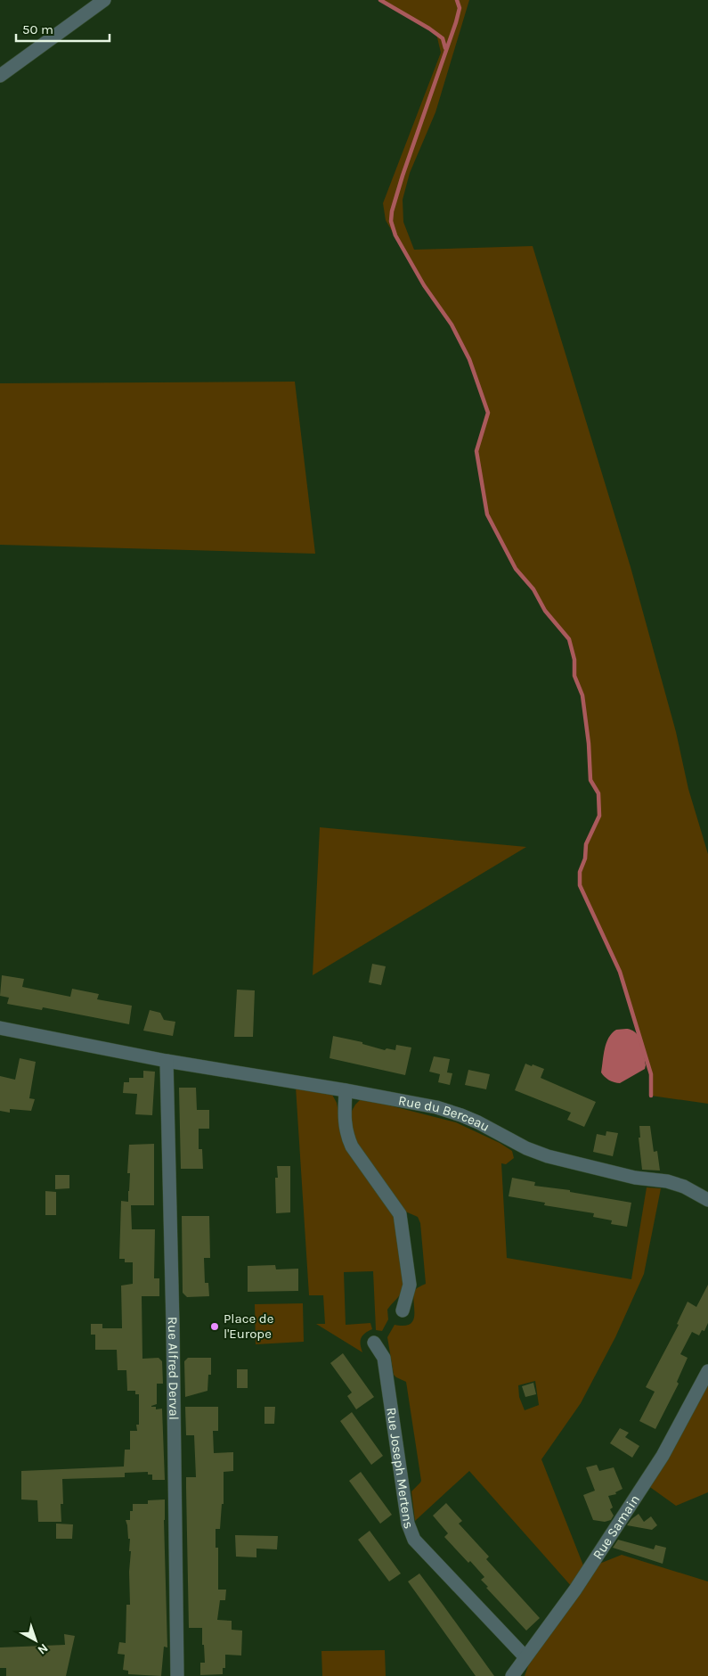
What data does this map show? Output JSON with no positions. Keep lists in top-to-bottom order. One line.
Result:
{"streets":{"street":["Rue du Berceau","Rue Alfred Derval","Rue Joseph Mertens","Rue Samain"]},"crossings":[["Rue du Berceau","Rue Alfred Derval"],["Rue Joseph Mertens","Rue Samain"]],"places":["Place de l'Europe"],"scale_bar":"50 m","north":"bottom right"}
